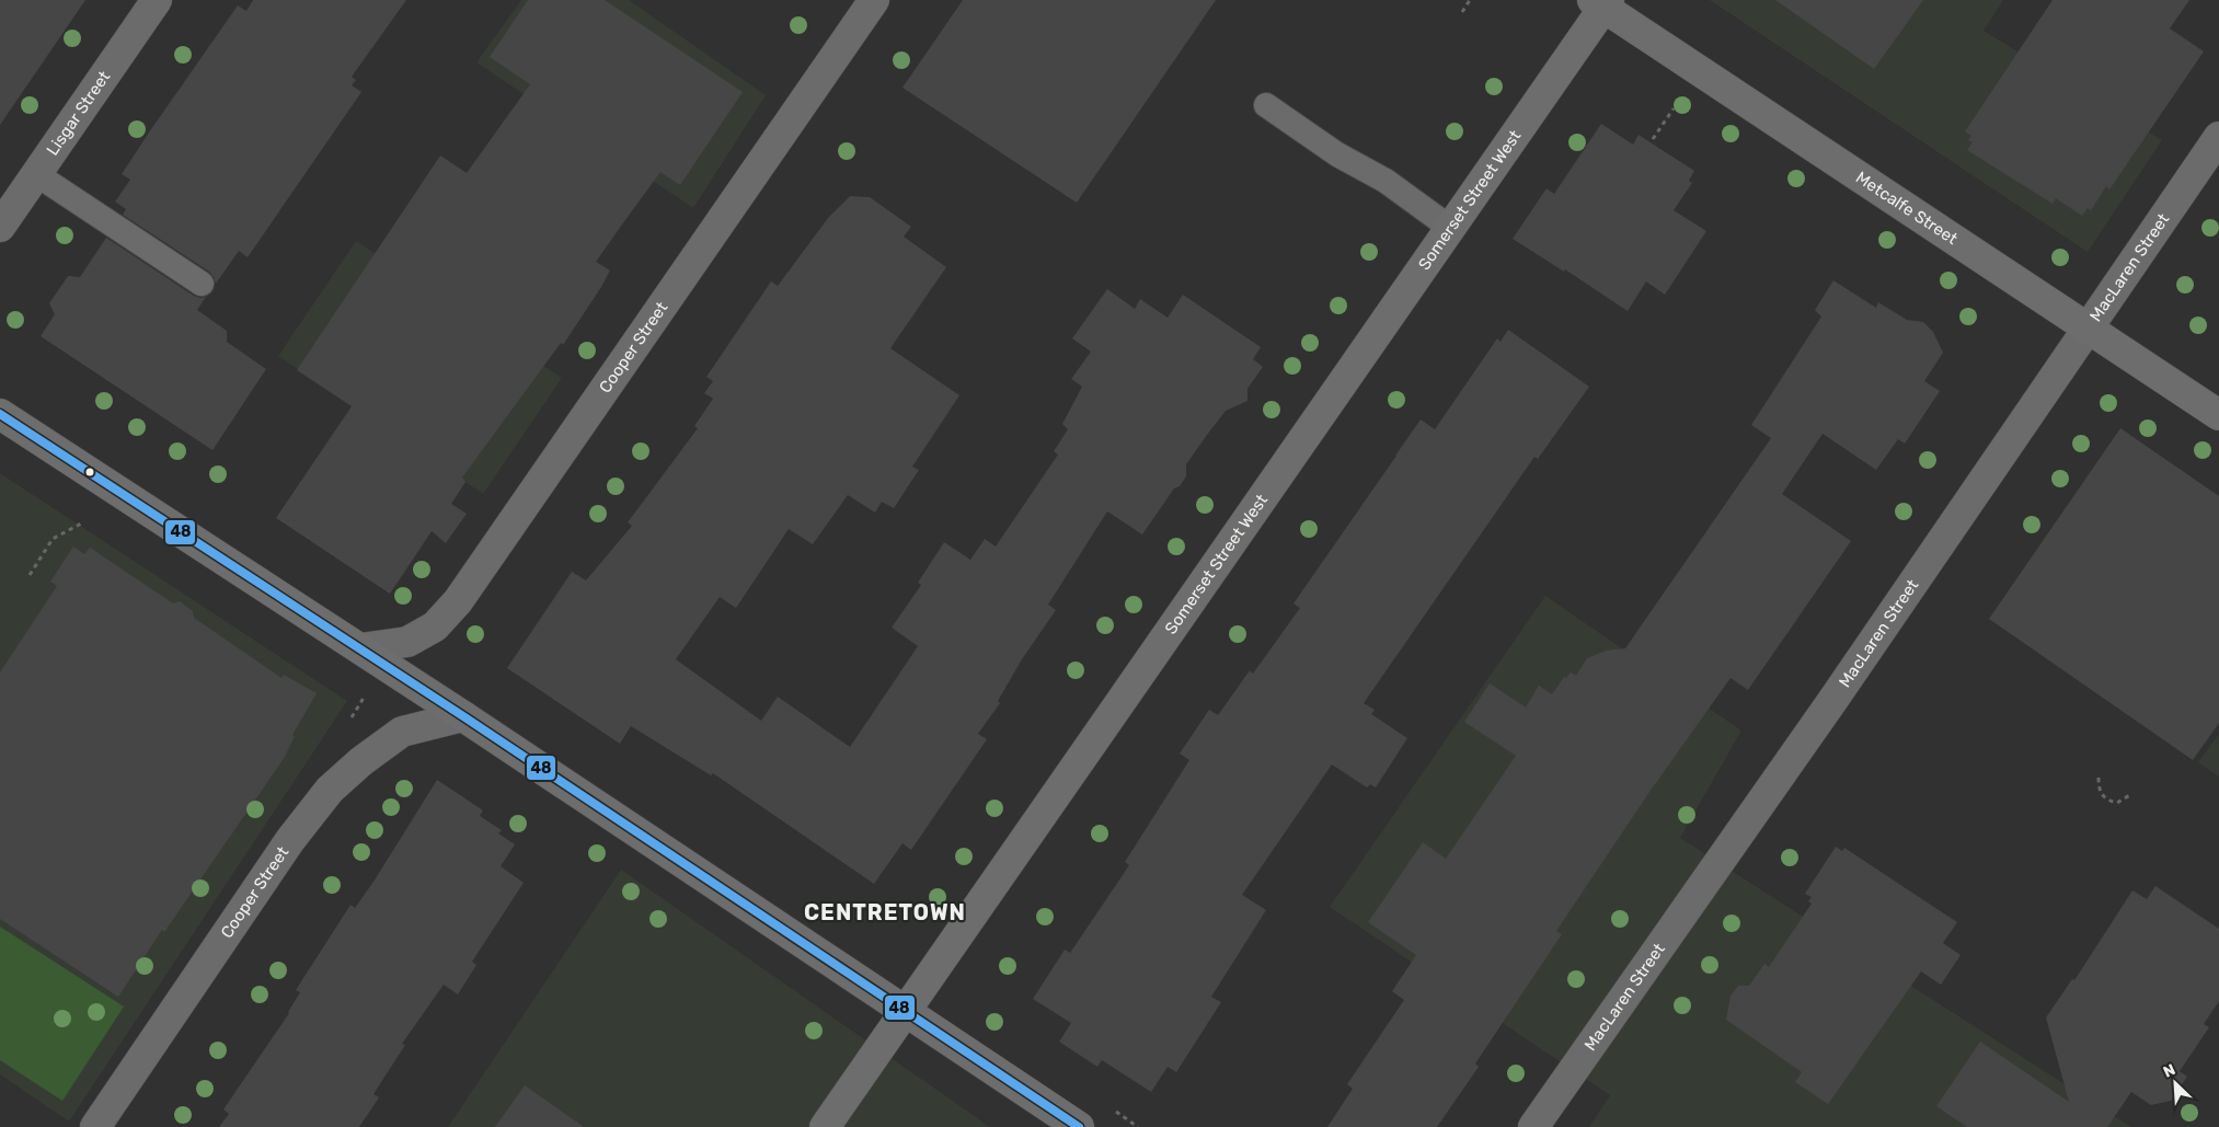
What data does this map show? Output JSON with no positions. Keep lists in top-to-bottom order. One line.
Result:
{"streets":{"main road":["Somerset Street West","Metcalfe Street"],"street":["Lisgar Street","MacLaren Street","Cooper Street"]},"crossings":[["Somerset Street West","Metcalfe Street"],["Metcalfe Street","MacLaren Street"]],"districts":["CENTRETOWN"],"lines":["transit line 48"],"north":"top left"}
